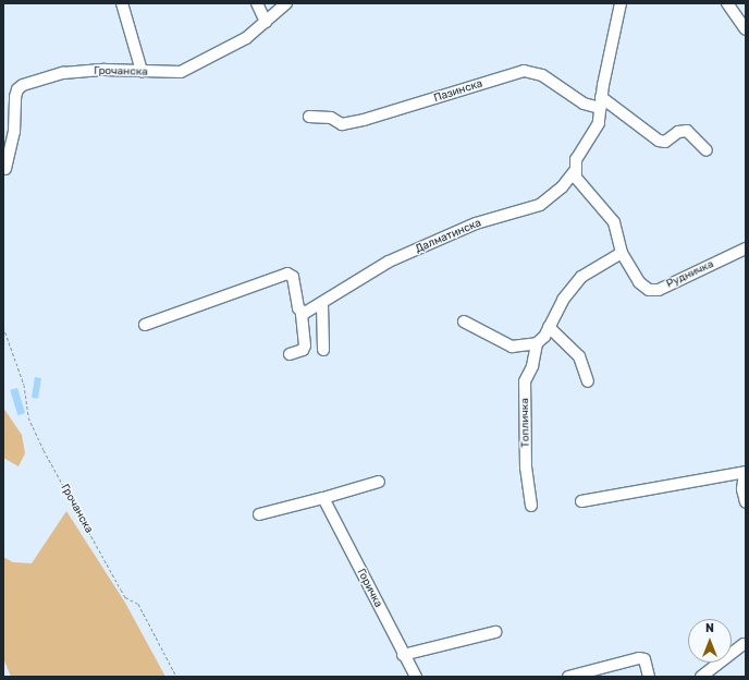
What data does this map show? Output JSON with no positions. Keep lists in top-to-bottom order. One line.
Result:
{"streets":{"street":["Грочанска","Пазинска","Далматинска","Рудничка","Топличка","Горичка"]},"crossings":[["Далматинска","Рудничка"],["Рудничка","Топличка"]],"north":"top"}
